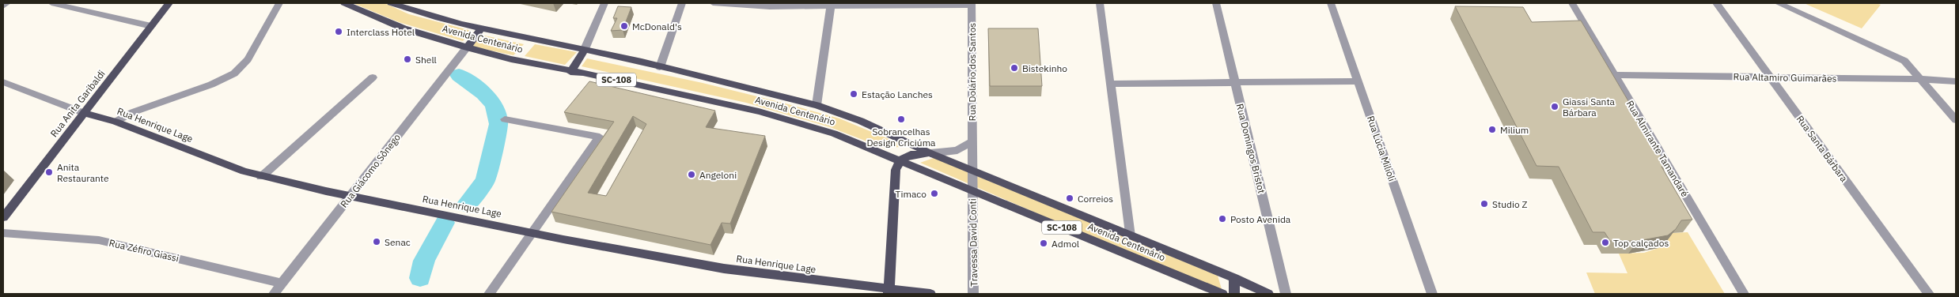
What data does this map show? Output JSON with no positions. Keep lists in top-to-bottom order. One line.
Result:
{"streets":{"main road":["Avenida Centenário","SC-108","Rua Anita Garibaldi","Rua Henrique Lage"],"street":["Rua Dolário dos Santos","Rua Altamiro Guimarães","Rua Domingos Bristot","Rua Lúcia Milioli","Rua Almirante Tamandaré","Rua Santa Bárbara","Rua Giácomo Sônego","Travessa David Conti","Rua Zéfiro Giassi"]},"crossings":[["Avenida Centenário","Rua Dolário dos Santos"],["Avenida Centenário","Rua Giácomo Sônego"],["Avenida Centenário","Travessa David Conti"],["Rua Dolário dos Santos","Travessa David Conti"],["Rua Altamiro Guimarães","Rua Almirante Tamandaré"],["Rua Altamiro Guimarães","Rua Santa Bárbara"],["Rua Anita Garibaldi","Rua Henrique Lage"],["Rua Henrique Lage","Rua Giácomo Sônego"],["Rua Giácomo Sônego","Rua Zéfiro Giassi"]],"places":["McDonald's","Interclass Hotel","Shell","Bistekinho","Estação Lanches","Giassi Santa Bárbara","Sobrancelhas Design Criciúma","Milium","Anita Restaurante","Angeloni","Timaco","Correios","Studio Z","Posto Avenida","Senac","Top calçados","Admol"]}
